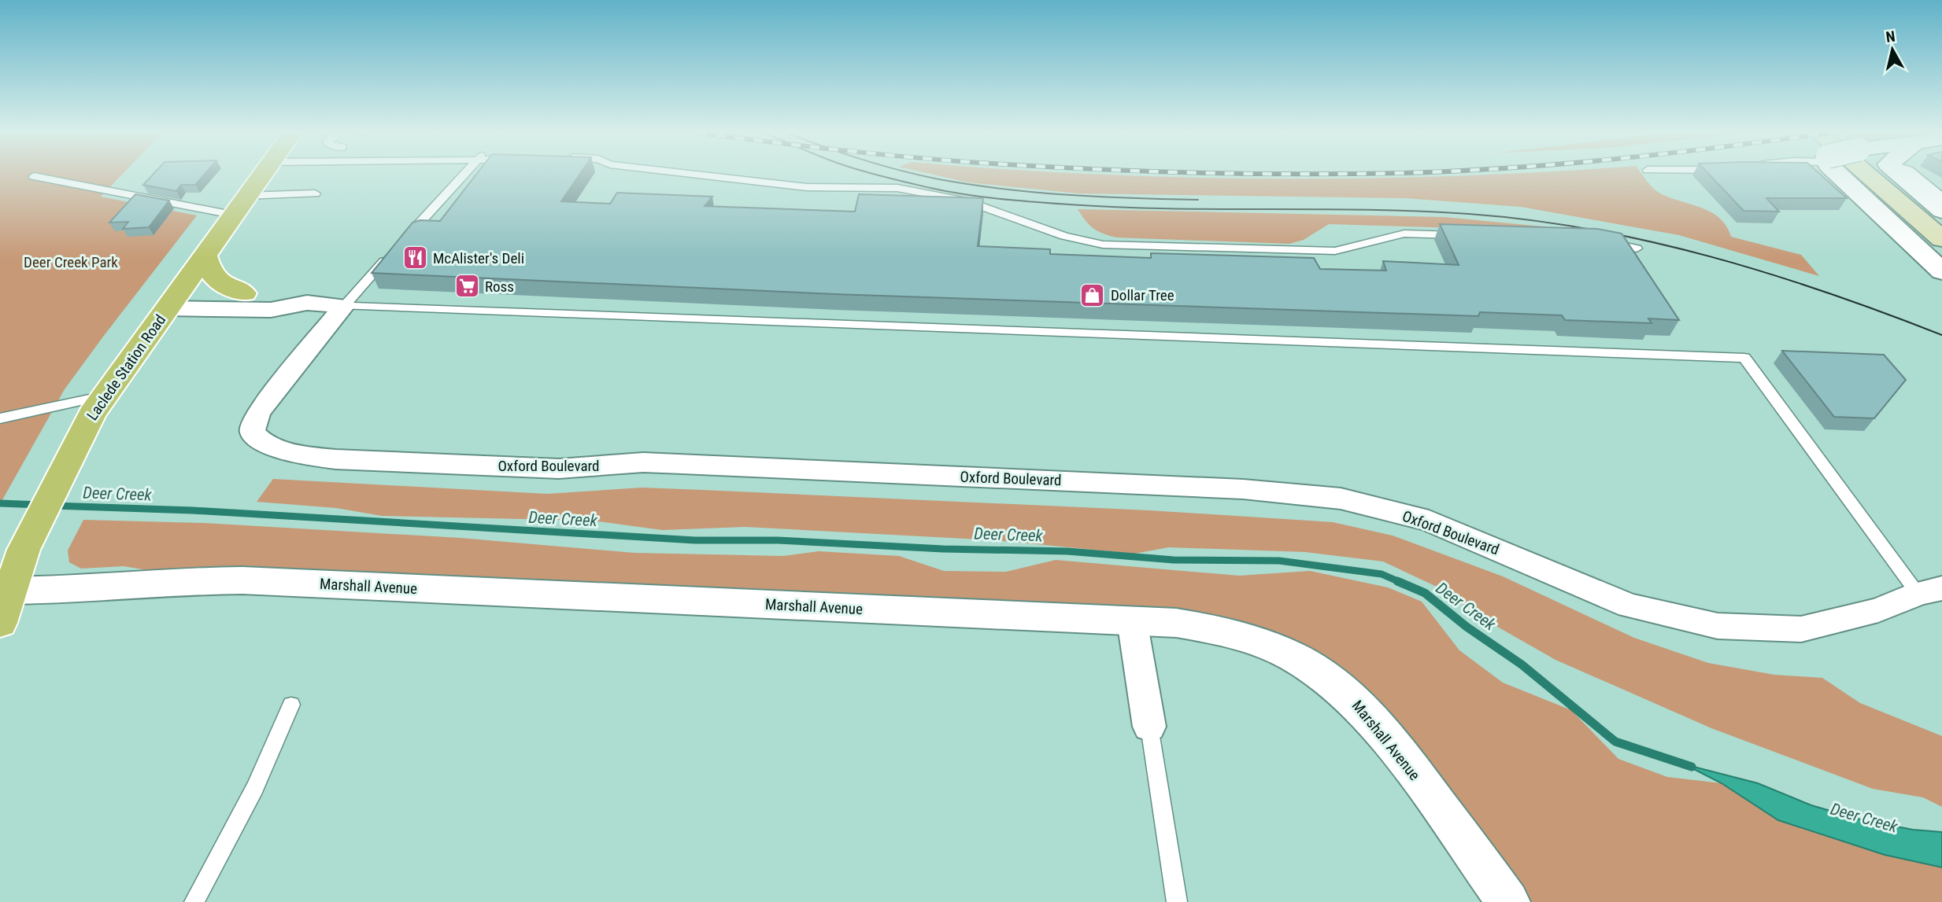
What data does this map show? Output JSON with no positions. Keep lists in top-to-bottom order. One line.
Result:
{"streets":{"main road":["Laclede Station Road"],"street":["Oxford Boulevard","Marshall Avenue"]},"crossings":[["Laclede Station Road","Marshall Avenue"]],"water":["Deer Creek"],"parks":["Deer Creek Park"],"places":{"restaurant":["McAlister's Deli"],"supermarket":["Ross"],"shop":["Dollar Tree"]},"north":"top"}
